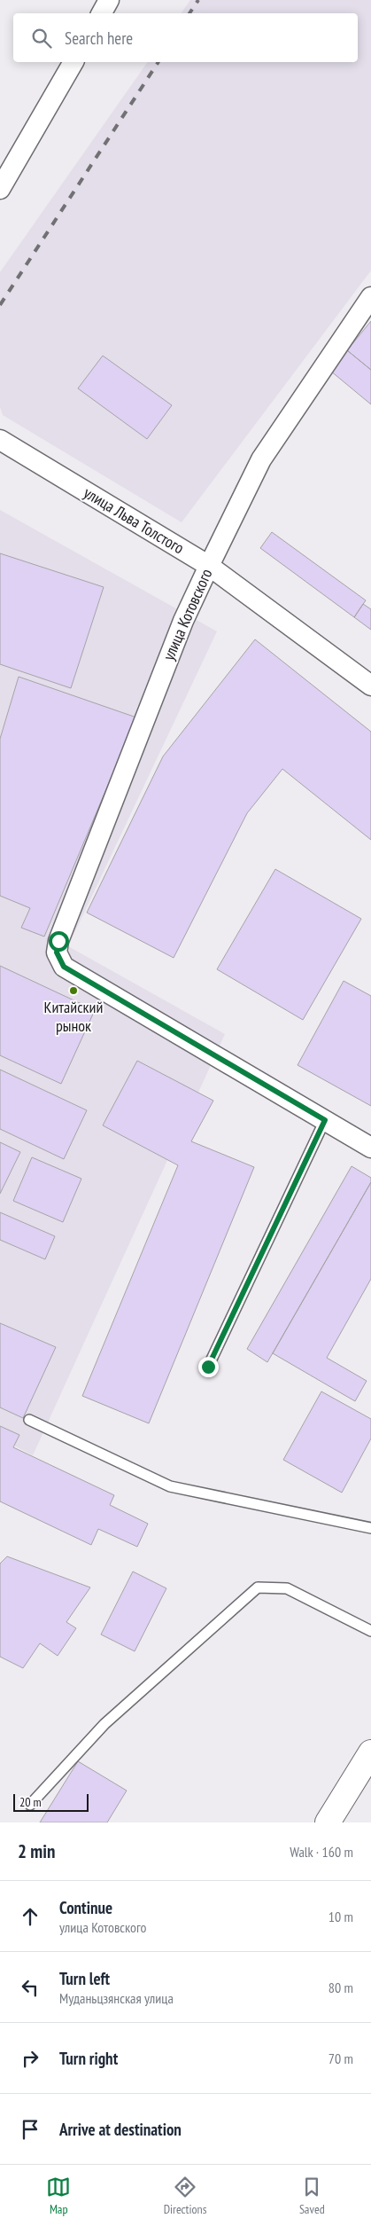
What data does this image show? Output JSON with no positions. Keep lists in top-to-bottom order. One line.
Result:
{"streets":{"street":["улица Льва Толстого","улица Котовского"]},"crossings":[["улица Льва Толстого","улица Котовского"]],"places":["Китайский рынок"],"scale_bar":"20 m","page":{"search":"Search here","scale":"20 m","heading":["2 min","Walk · 160 m"],"list":[["Continue","улица Котовского","10 m"],["Turn left","Муданьцзянская улица","80 m"],["Turn right","70 m"],"Arrive at destination"],"nav":["Map","Directions","Saved"]}}
